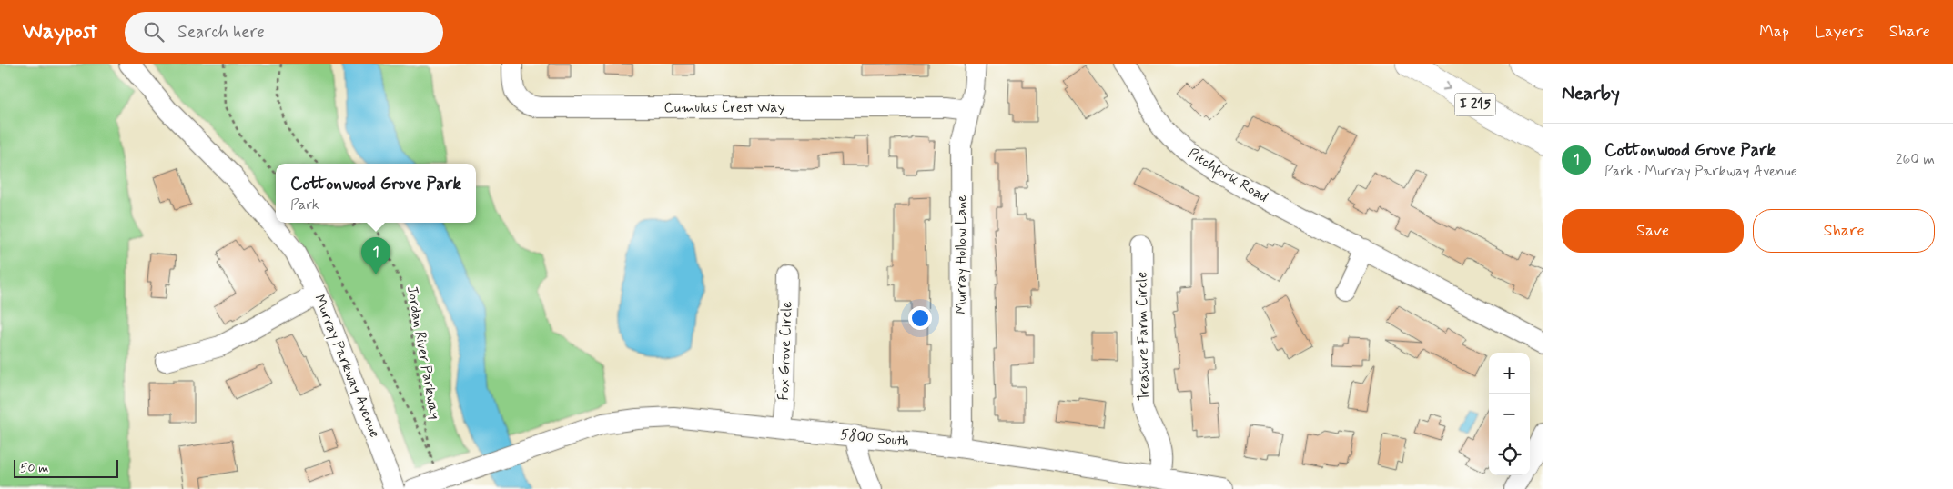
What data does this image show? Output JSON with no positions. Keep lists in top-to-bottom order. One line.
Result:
{"streets":{"highway":["I 215"],"street":["Cumulus Crest Way","Pitchfork Road","Murray Hollow Lane","Treasure Farm Circle","Fox Grove Circle","Murray Parkway Avenue","5800 South"],"path":["Jordan River Parkway"]},"crossings":[["Cumulus Crest Way","Murray Hollow Lane"],["Murray Hollow Lane","5800 South"],["Treasure Farm Circle","5800 South"],["Fox Grove Circle","5800 South"]],"scale_bar":"50 m","page":{"header":"Waypost","search":"Search here","nav":["Map","Layers","Share"],"heading":"Nearby","list":[{"mark":"1","name":"Cottonwood Grove Park","note":"Park · Murray Parkway Avenue","value":"260 m"}],"popup":["Cottonwood Grove Park","Park"],"buttons":["Save","Share"],"pins":"1","map_buttons":["+","−"],"scale":"50 m"}}
